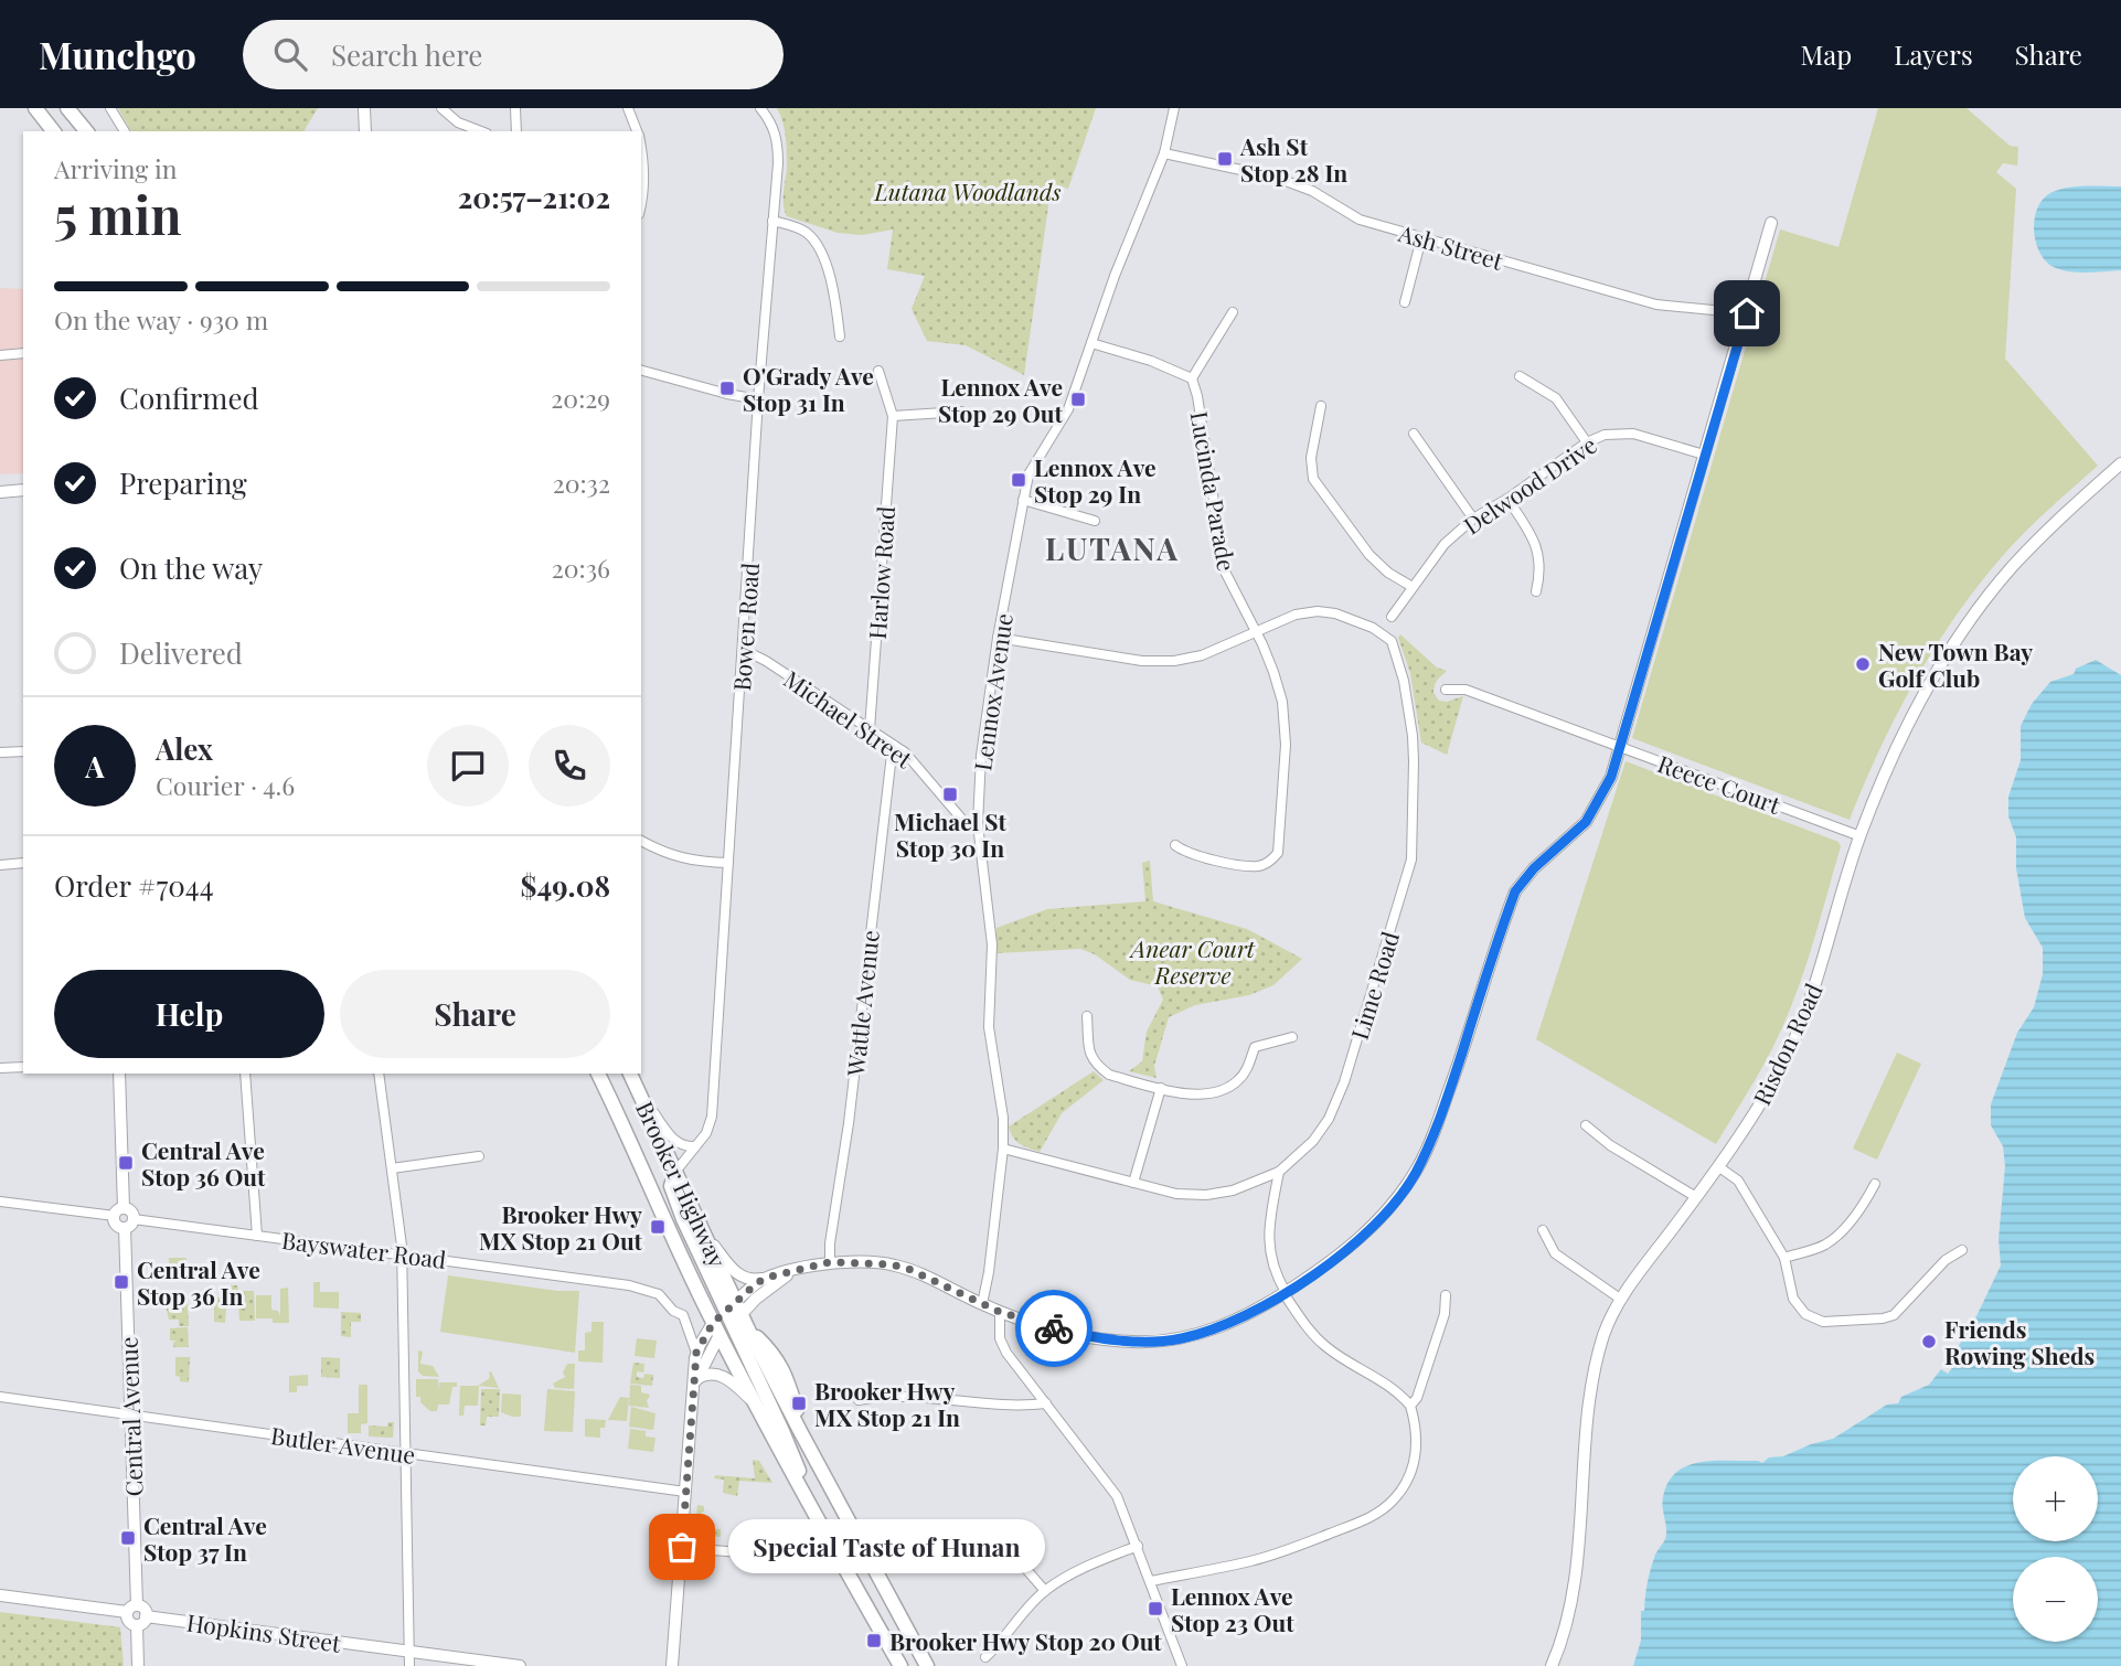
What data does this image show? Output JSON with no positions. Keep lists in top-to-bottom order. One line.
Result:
{"streets":{"highway":["Brooker Highway"],"street":["Ash Street","Delwood Drive","Lucinda Parade","Harlow Road","Bowen Road","Lennox Avenue","Michael Street","Reece Court","Lime Road","Wattle Avenue","Risdon Road","Bayswater Road","Central Avenue","Butler Avenue","Hopkins Street"]},"crossings":[["Ash Street","Lennox Avenue"],["Lucinda Parade","Lennox Avenue"],["Lucinda Parade","Lime Road"],["Harlow Road","Michael Street"],["Bowen Road","Michael Street"],["Bowen Road","Brooker Highway"],["Lennox Avenue","Michael Street"],["Lennox Avenue","Lime Road"],["Michael Street","Wattle Avenue"],["Reece Court","Risdon Road"],["Central Avenue","Butler Avenue"],["Central Avenue","Hopkins Street"]],"districts":["LUTANA"],"parks":["Lutana Woodlands","Anear Court Reserve"],"places":{"transit":["Ash St Stop 28 In","O'Grady Ave Stop 31 In","Lennox Ave Stop 29 Out","Lennox Ave Stop 29 In","Michael St Stop 30 In","Central Ave Stop 36 Out","Brooker Hwy MX Stop 21 Out","Central Ave Stop 36 In","Brooker Hwy MX Stop 21 In","Central Ave Stop 37 In","Lennox Ave Stop 23 Out","Brooker Hwy Stop 20 Out"],"other":["New Town Bay Golf Club","Friends Rowing Sheds","Special Taste of Hunan"]},"page":{"header":"Munchgo","search":"Search here","nav":["Map","Layers","Share"],"heading":["5 min","Arriving in","20:57–21:02"],"panel":["Alex","Courier · 4.6","Order #7044","$49.08"],"bar":"On the way · 930 m","list":[["Confirmed","20:29"],["Preparing","20:32"],["On the way","20:36"],"Delivered"],"round":"A","buttons":["Help","Share"],"map_buttons":["+","−"],"bubble":"Special Taste of Hunan"}}
